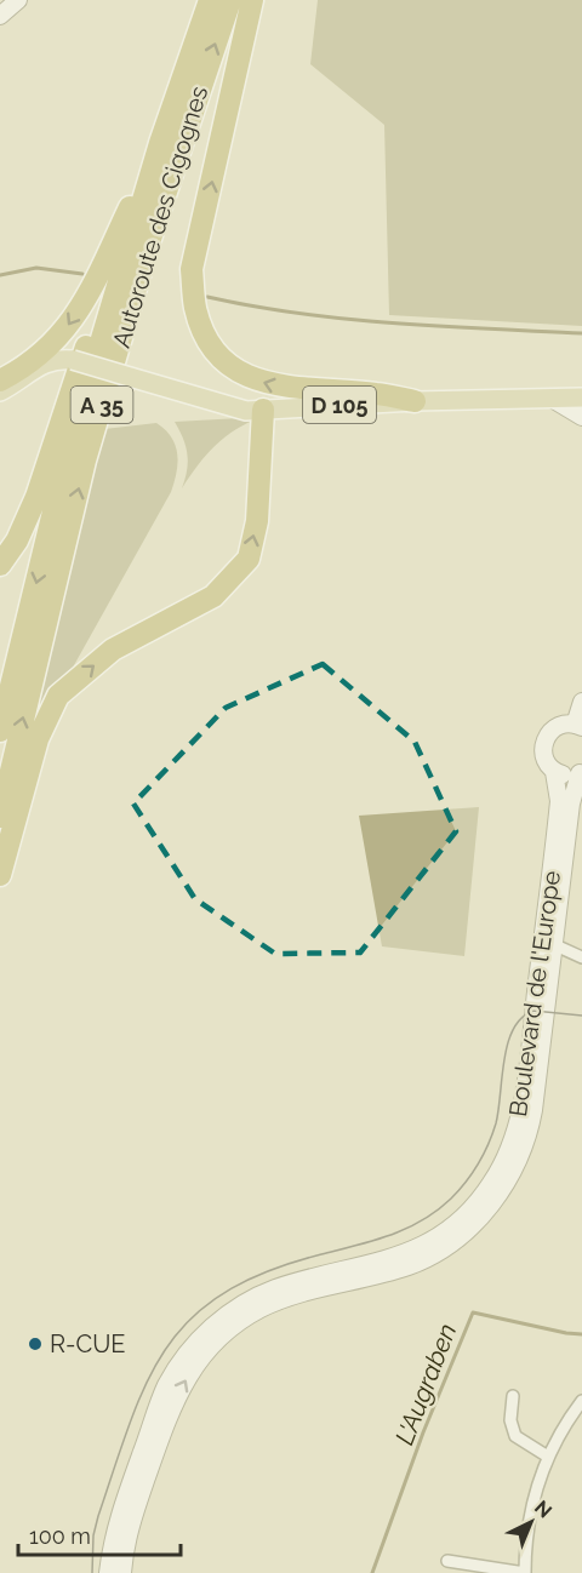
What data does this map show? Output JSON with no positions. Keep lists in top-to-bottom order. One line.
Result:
{"streets":{"highway":["Autoroute des Cigognes","A 35"],"main road":["D 105"],"street":["Boulevard de l'Europe"]},"water":["L'Augraben"],"places":["R-CUE"],"scale_bar":"100 m","north":"top right"}
